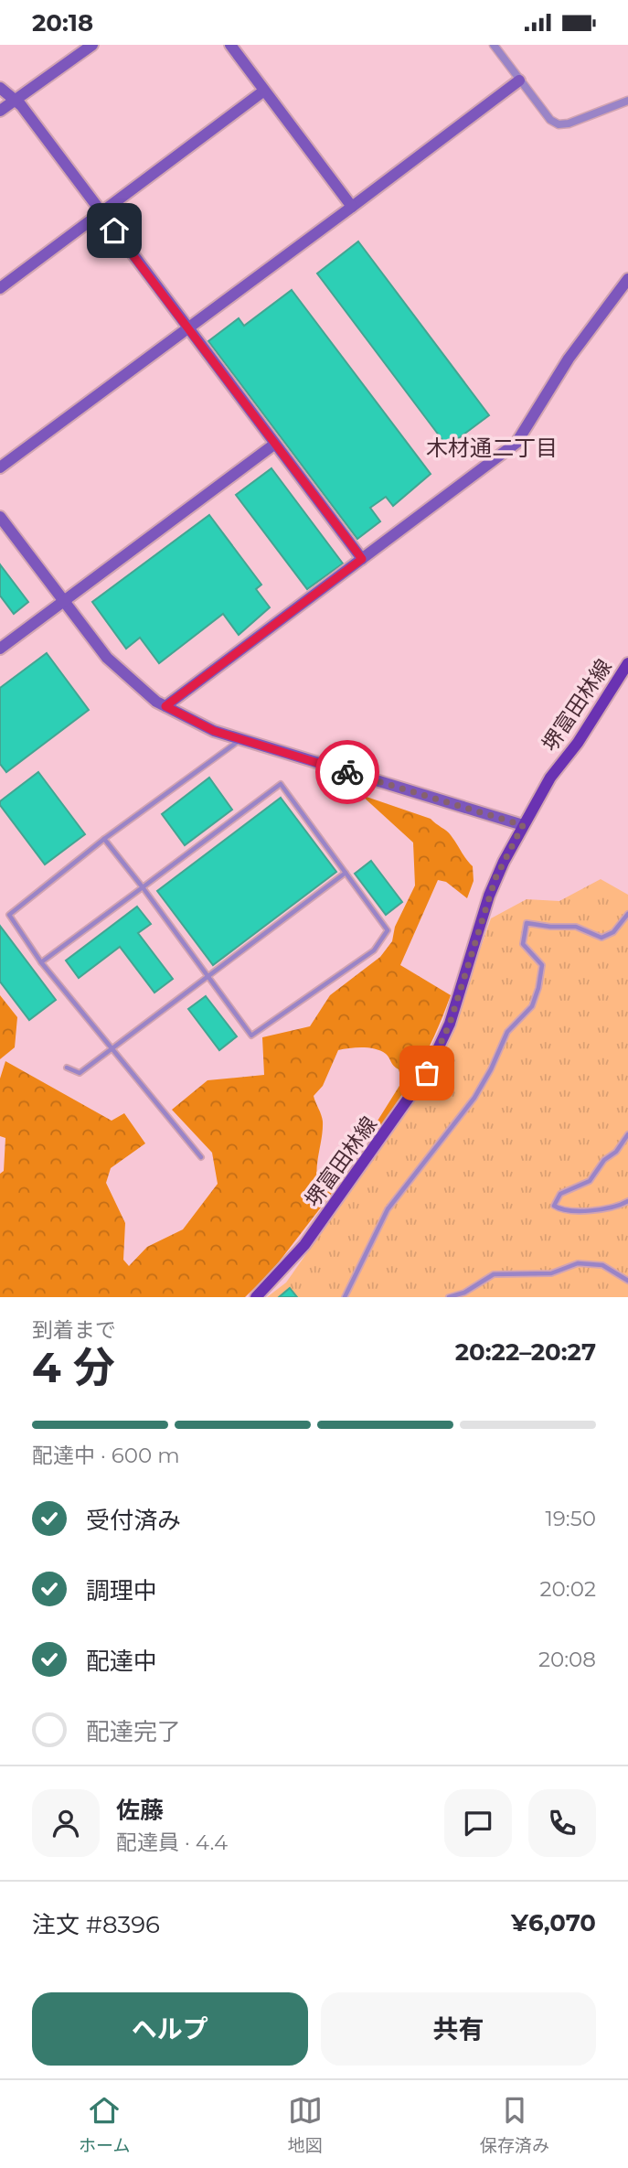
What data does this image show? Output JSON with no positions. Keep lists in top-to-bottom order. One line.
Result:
{"streets":{"main road":["堺富田林線"]},"districts":["木材通二丁目"],"page":{"status":"20:18","heading":["4 分","到着まで","20:22–20:27"],"panel":["佐藤","配達員 · 4.4","注文 #8396","¥6,070"],"bar":"配達中 · 600 m","list":[["受付済み","19:50"],["調理中","20:02"],["配達中","20:08"],"配達完了"],"buttons":["ヘルプ","共有"],"tabs":["ホーム","地図","保存済み"]}}
